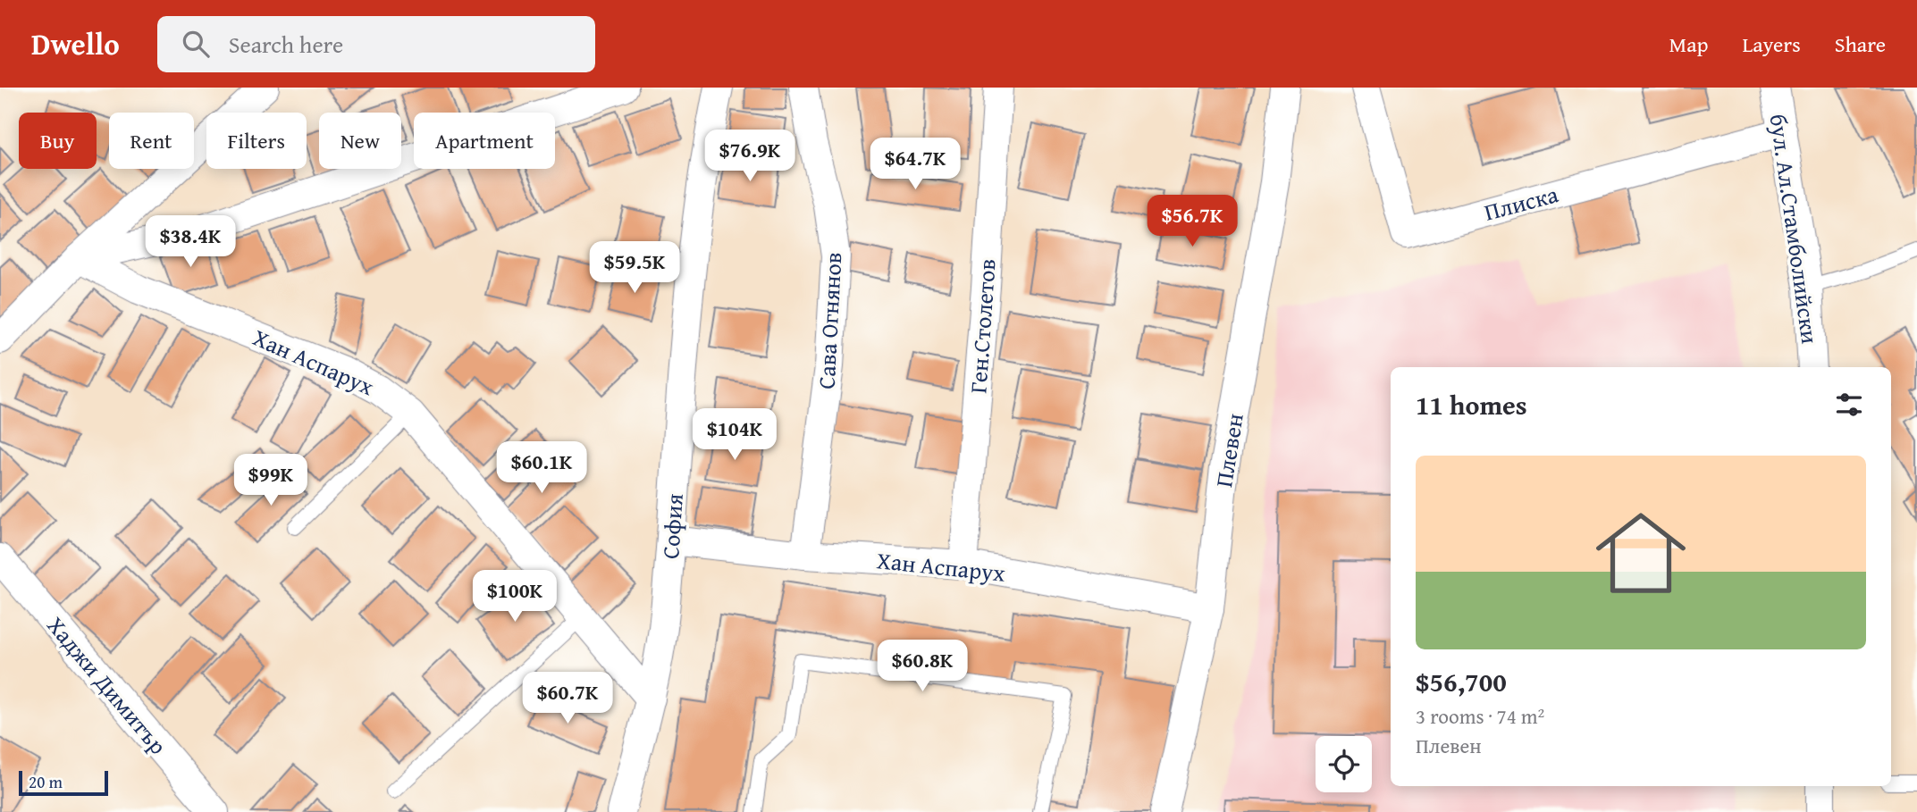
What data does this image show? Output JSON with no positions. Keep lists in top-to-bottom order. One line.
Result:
{"streets":{"street":["Плиска","бул. Ал.Стамболийски","Сава Огнянов","Ген.Столетов","Хан Аспарух","Плевен","София","Хаджи Димитър"]},"crossings":[["Плиска","бул. Ал.Стамболийски"],["Сава Огнянов","Хан Аспарух"],["Ген.Столетов","Хан Аспарух"],["Хан Аспарух","Плевен"],["Хан Аспарух","София"]],"scale_bar":"20 m","page":{"header":"Dwello","search":"Search here","nav":["Map","Layers","Share"],"chip":["Buy","Rent","Filters","New","Apartment"],"price":["$76.9K","$64.7K","$56.7K","$38.4K","$59.5K","$104K","$60.1K","$99K","$100K","$60.8K","$60.7K"],"heading":"11 homes","list":[{"name":"$56,700","note":"3 rooms · 74 m² · Плевен"}],"scale":"20 m"}}
